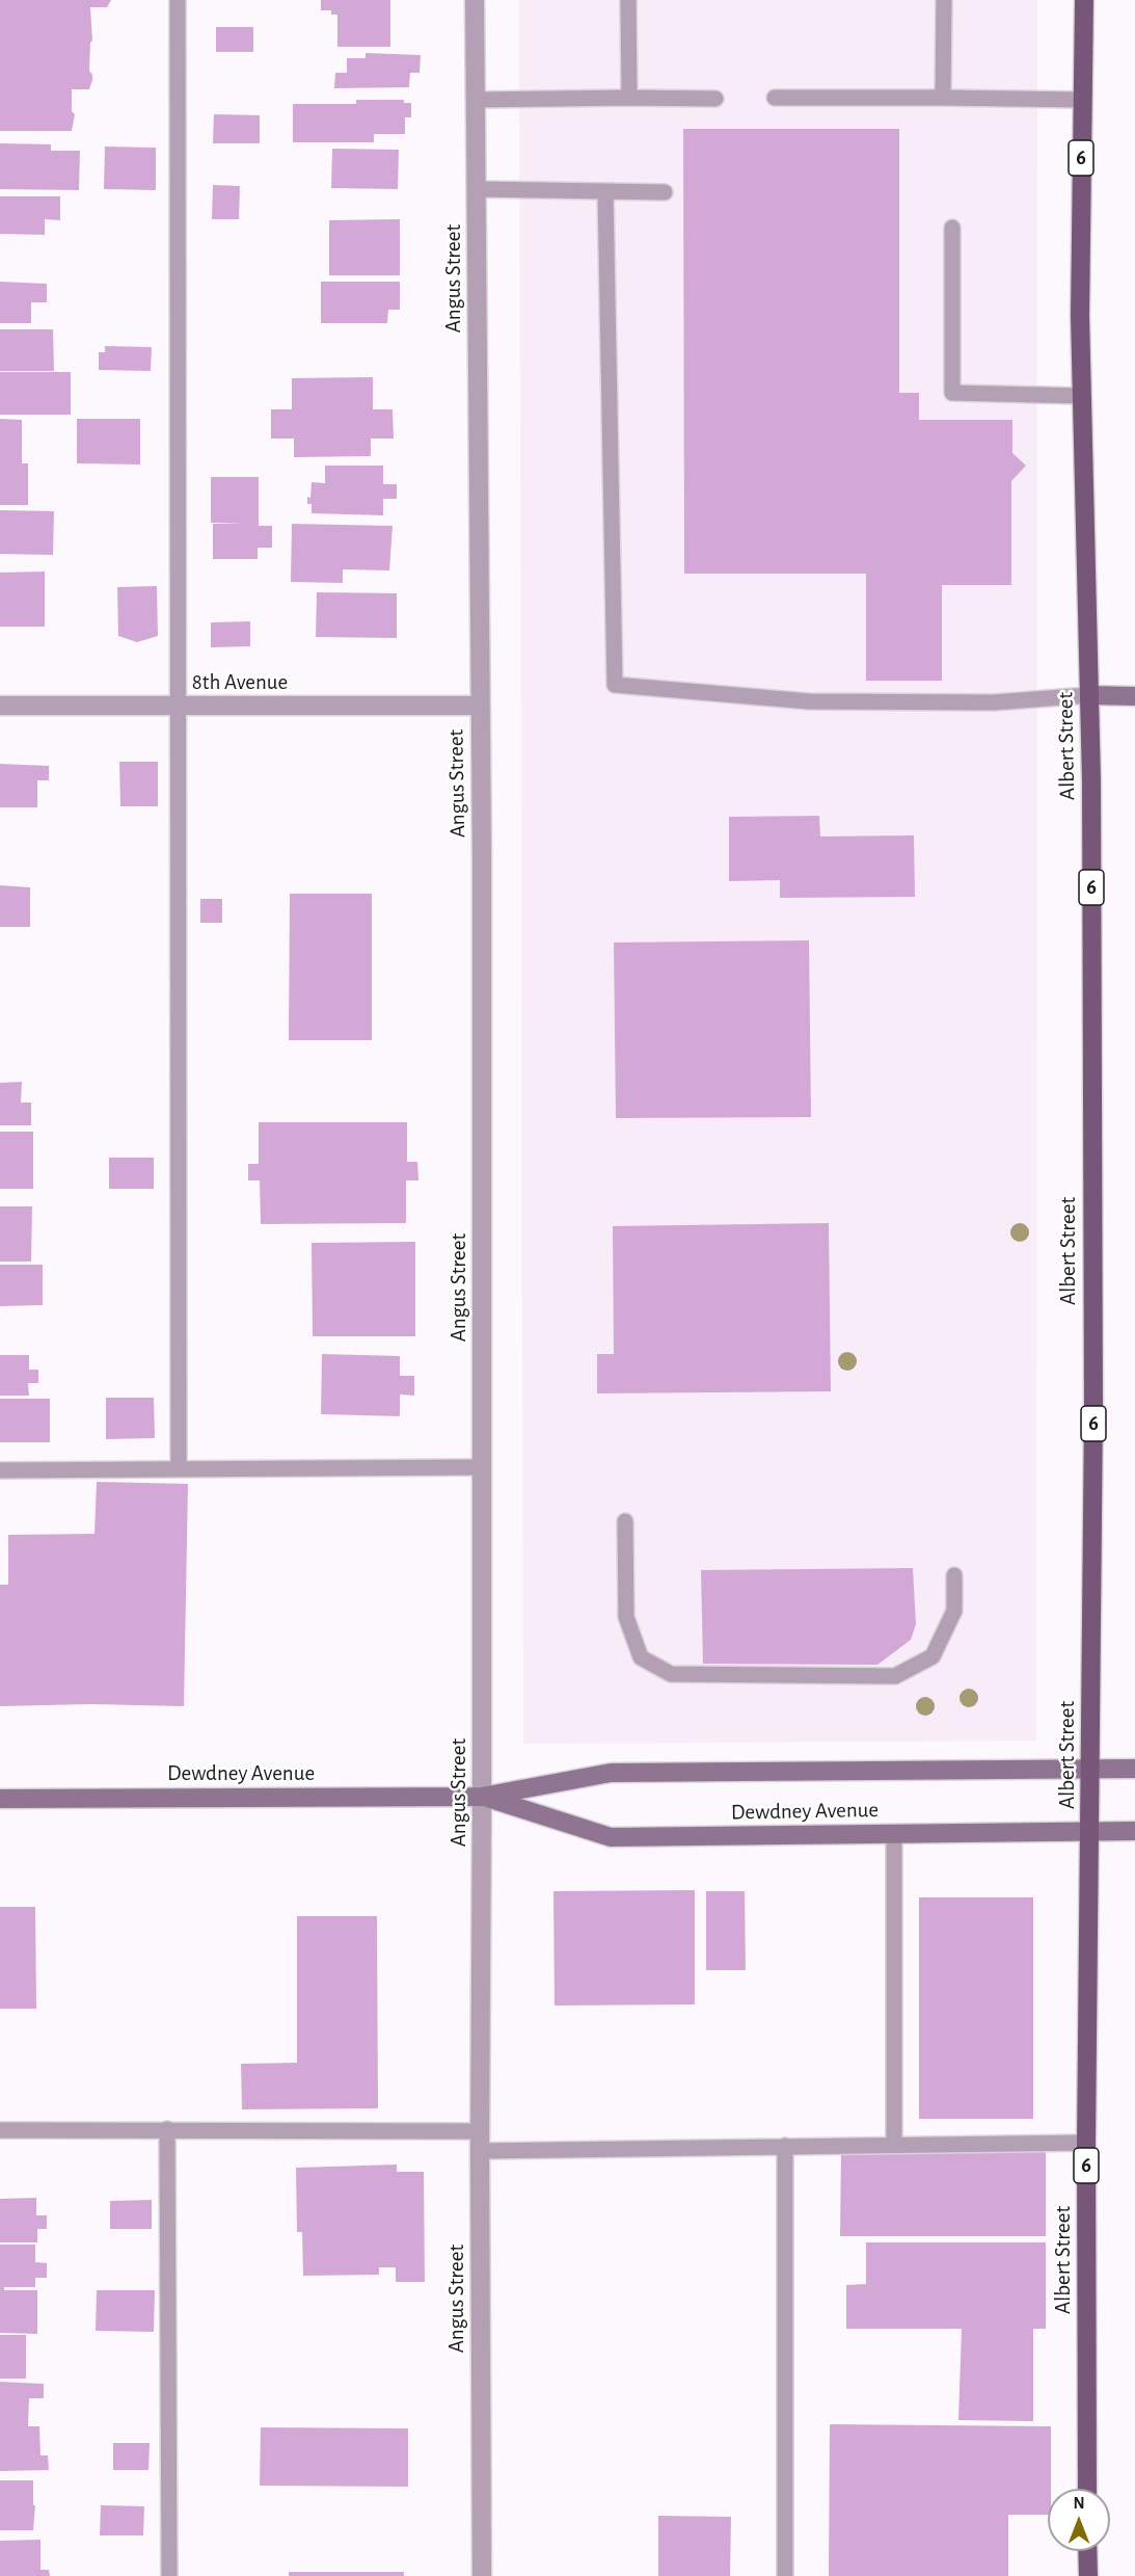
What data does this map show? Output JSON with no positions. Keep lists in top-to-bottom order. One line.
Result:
{"streets":{"main road":["6","Albert Street","Dewdney Avenue"],"street":["Angus Street","8th Avenue"]},"crossings":[["Angus Street","8th Avenue"],["Angus Street","Dewdney Avenue"],["Albert Street","Dewdney Avenue"]],"north":"top"}
